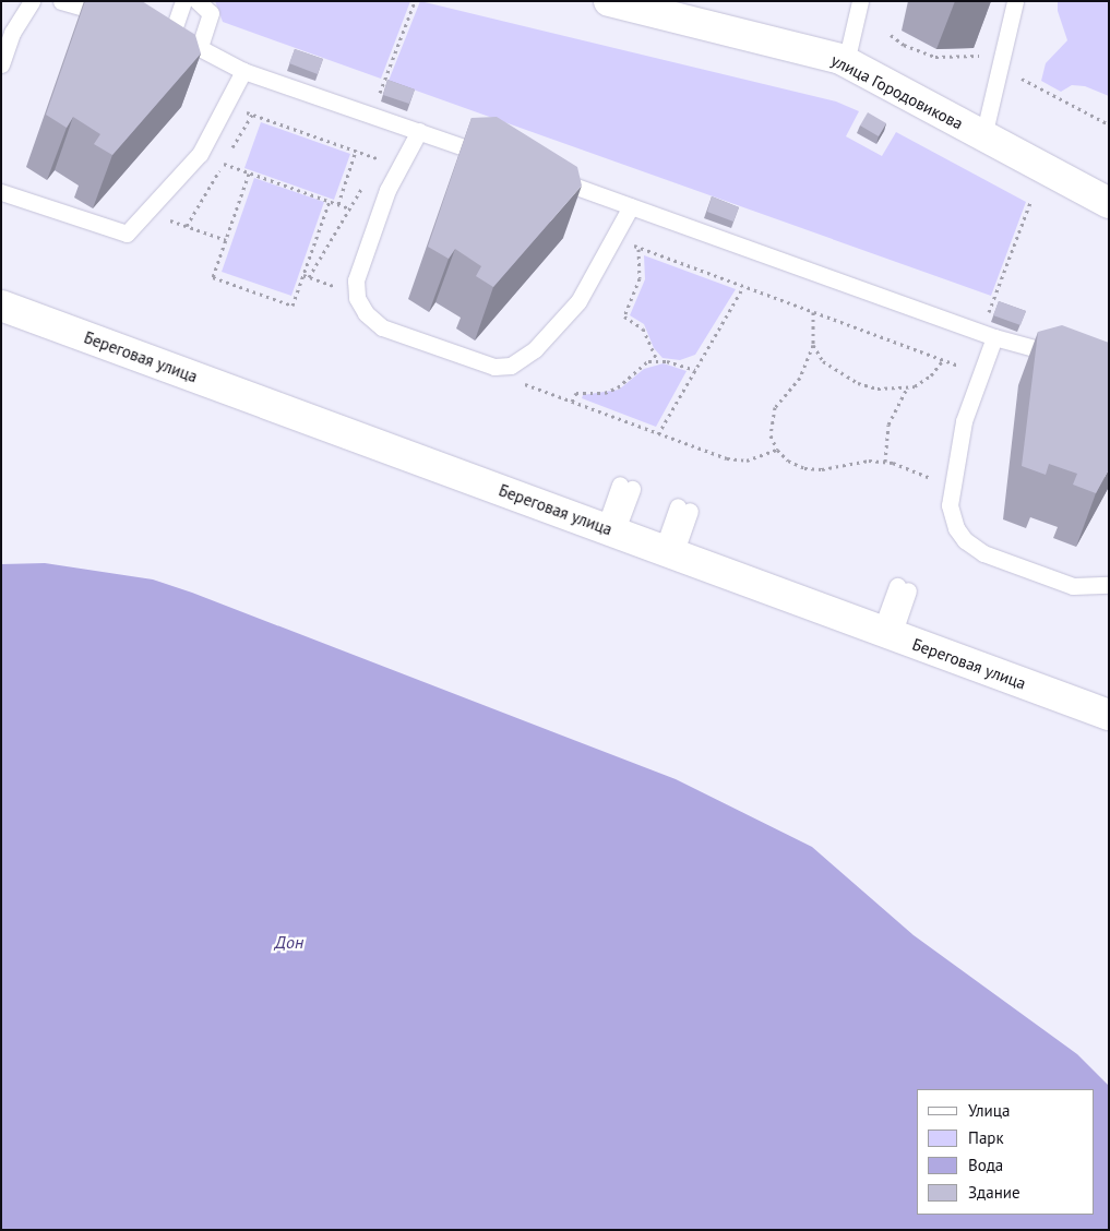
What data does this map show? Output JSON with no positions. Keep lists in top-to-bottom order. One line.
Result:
{"streets":{"street":["улица Городовикова","Береговая улица"]},"water":["Дон"],"legend":["Улица","Парк","Вода","Здание"]}
